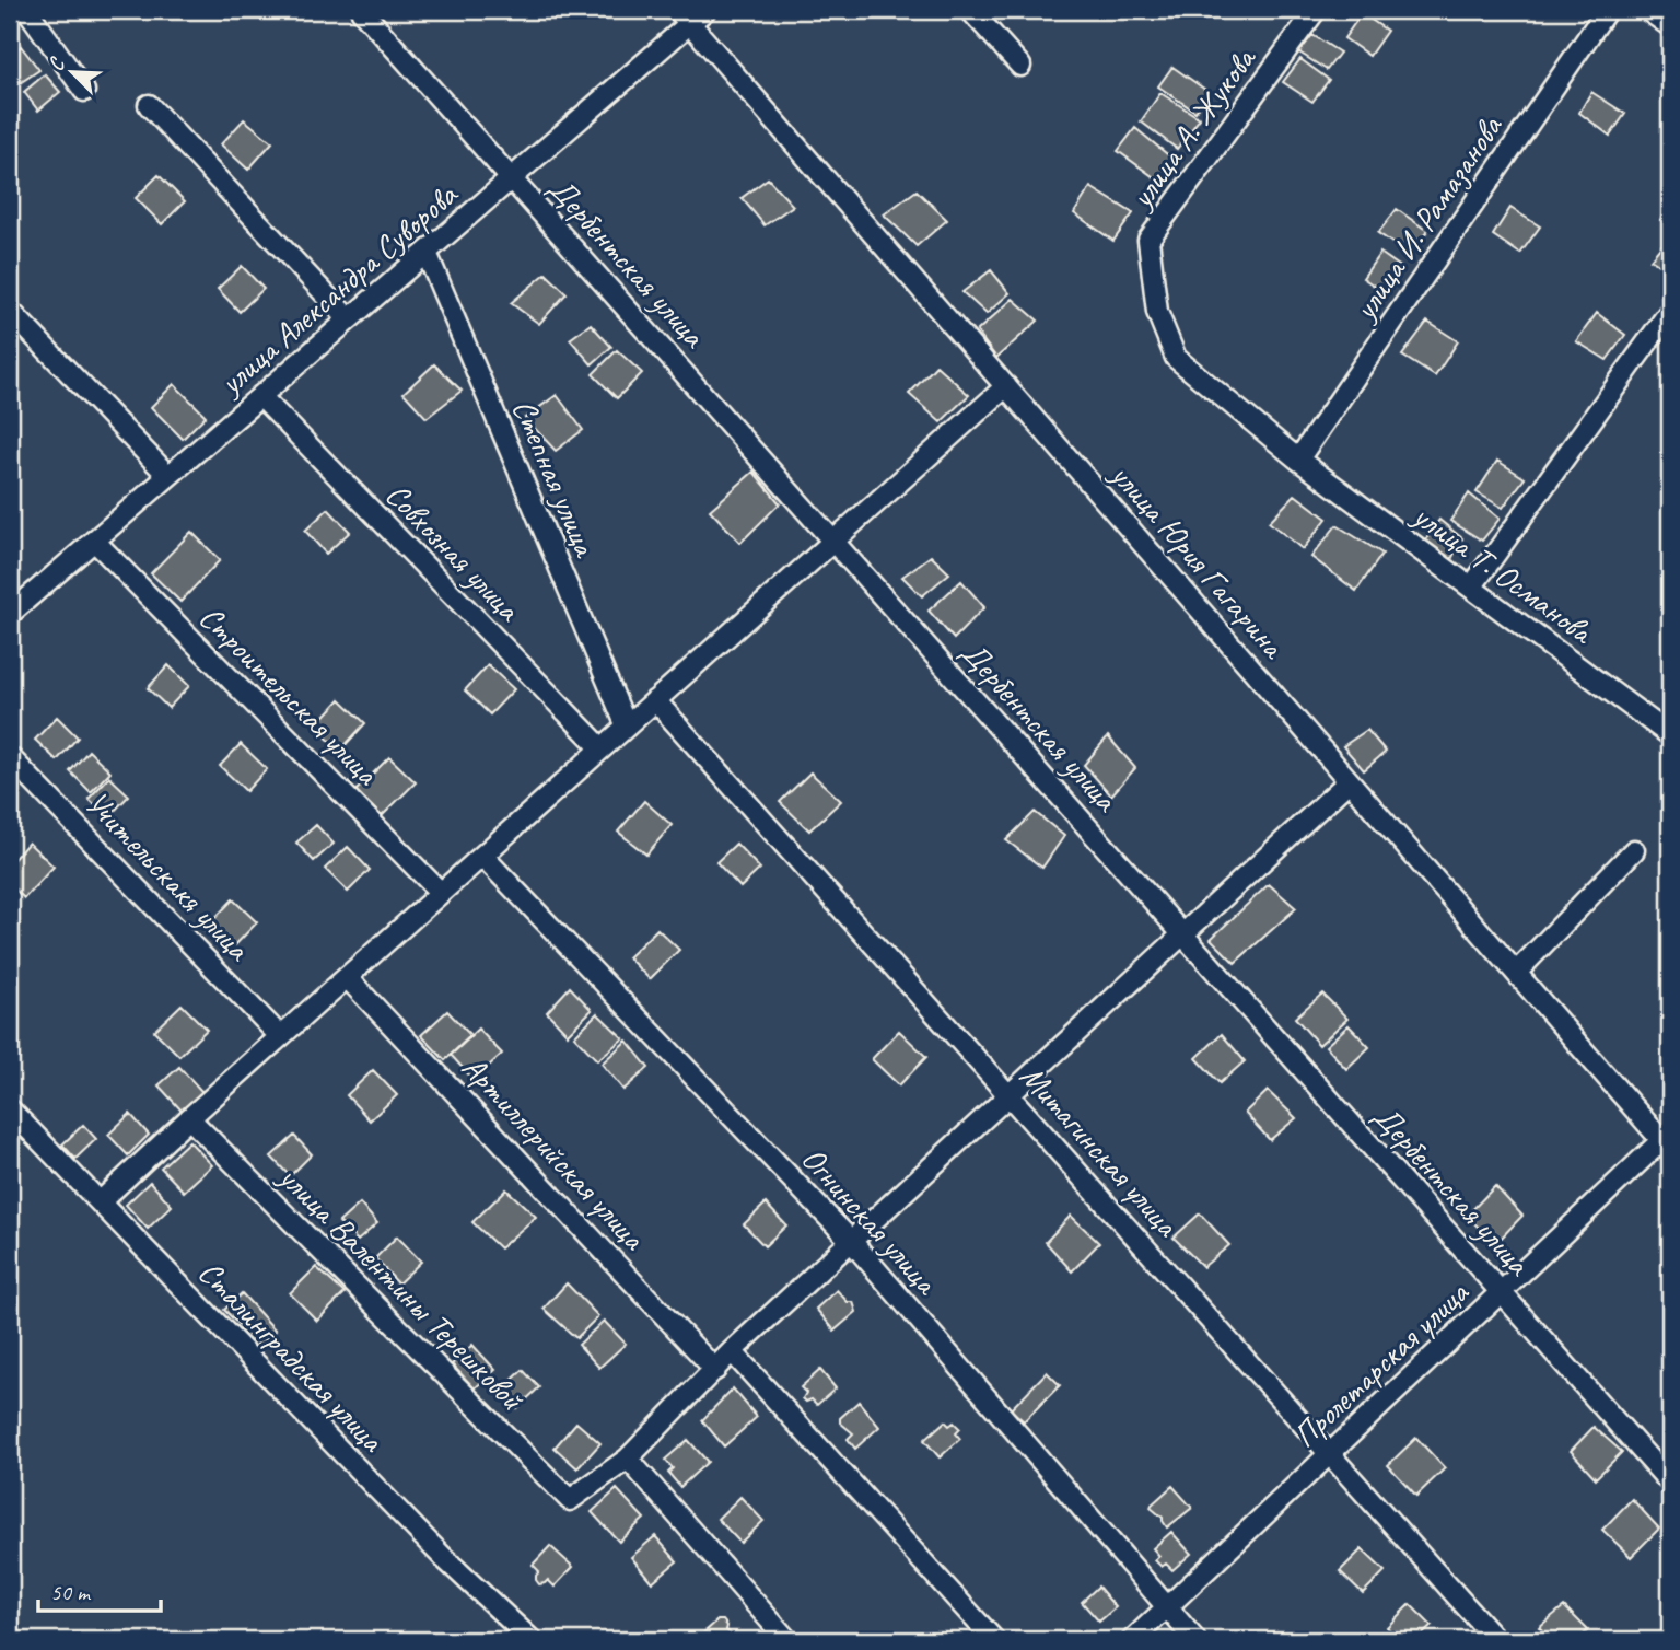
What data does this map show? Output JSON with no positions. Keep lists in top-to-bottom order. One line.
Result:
{"streets":{"street":["улица А. Жукова","улица И. Рамазанова","Дербентская улица","улица Александра Суворова","Степная улица","Совхозная улица","улица Юрия Гагарина","улица Т. Османова","Строительская улица","Учительскакя улица","Митагинская улица","Артиллерийская улица","Огнинская улица","улица Валентины Терешковой","Сталинградская улица","Пролетарская улица"]},"crossings":[["улица А. Жукова","улица И. Рамазанова"],["улица А. Жукова","улица Т. Османова"],["улица И. Рамазанова","улица Т. Османова"],["Дербентская улица","улица Александра Суворова"],["Дербентская улица","Пролетарская улица"],["улица Александра Суворова","Степная улица"],["улица Александра Суворова","Совхозная улица"],["улица Александра Суворова","улица Юрия Гагарина"],["улица Александра Суворова","Строительская улица"],["улица Юрия Гагарина","Пролетарская улица"],["Митагинская улица","Пролетарская улица"],["Огнинская улица","Пролетарская улица"]],"scale_bar":"50 m","north":"top left"}
